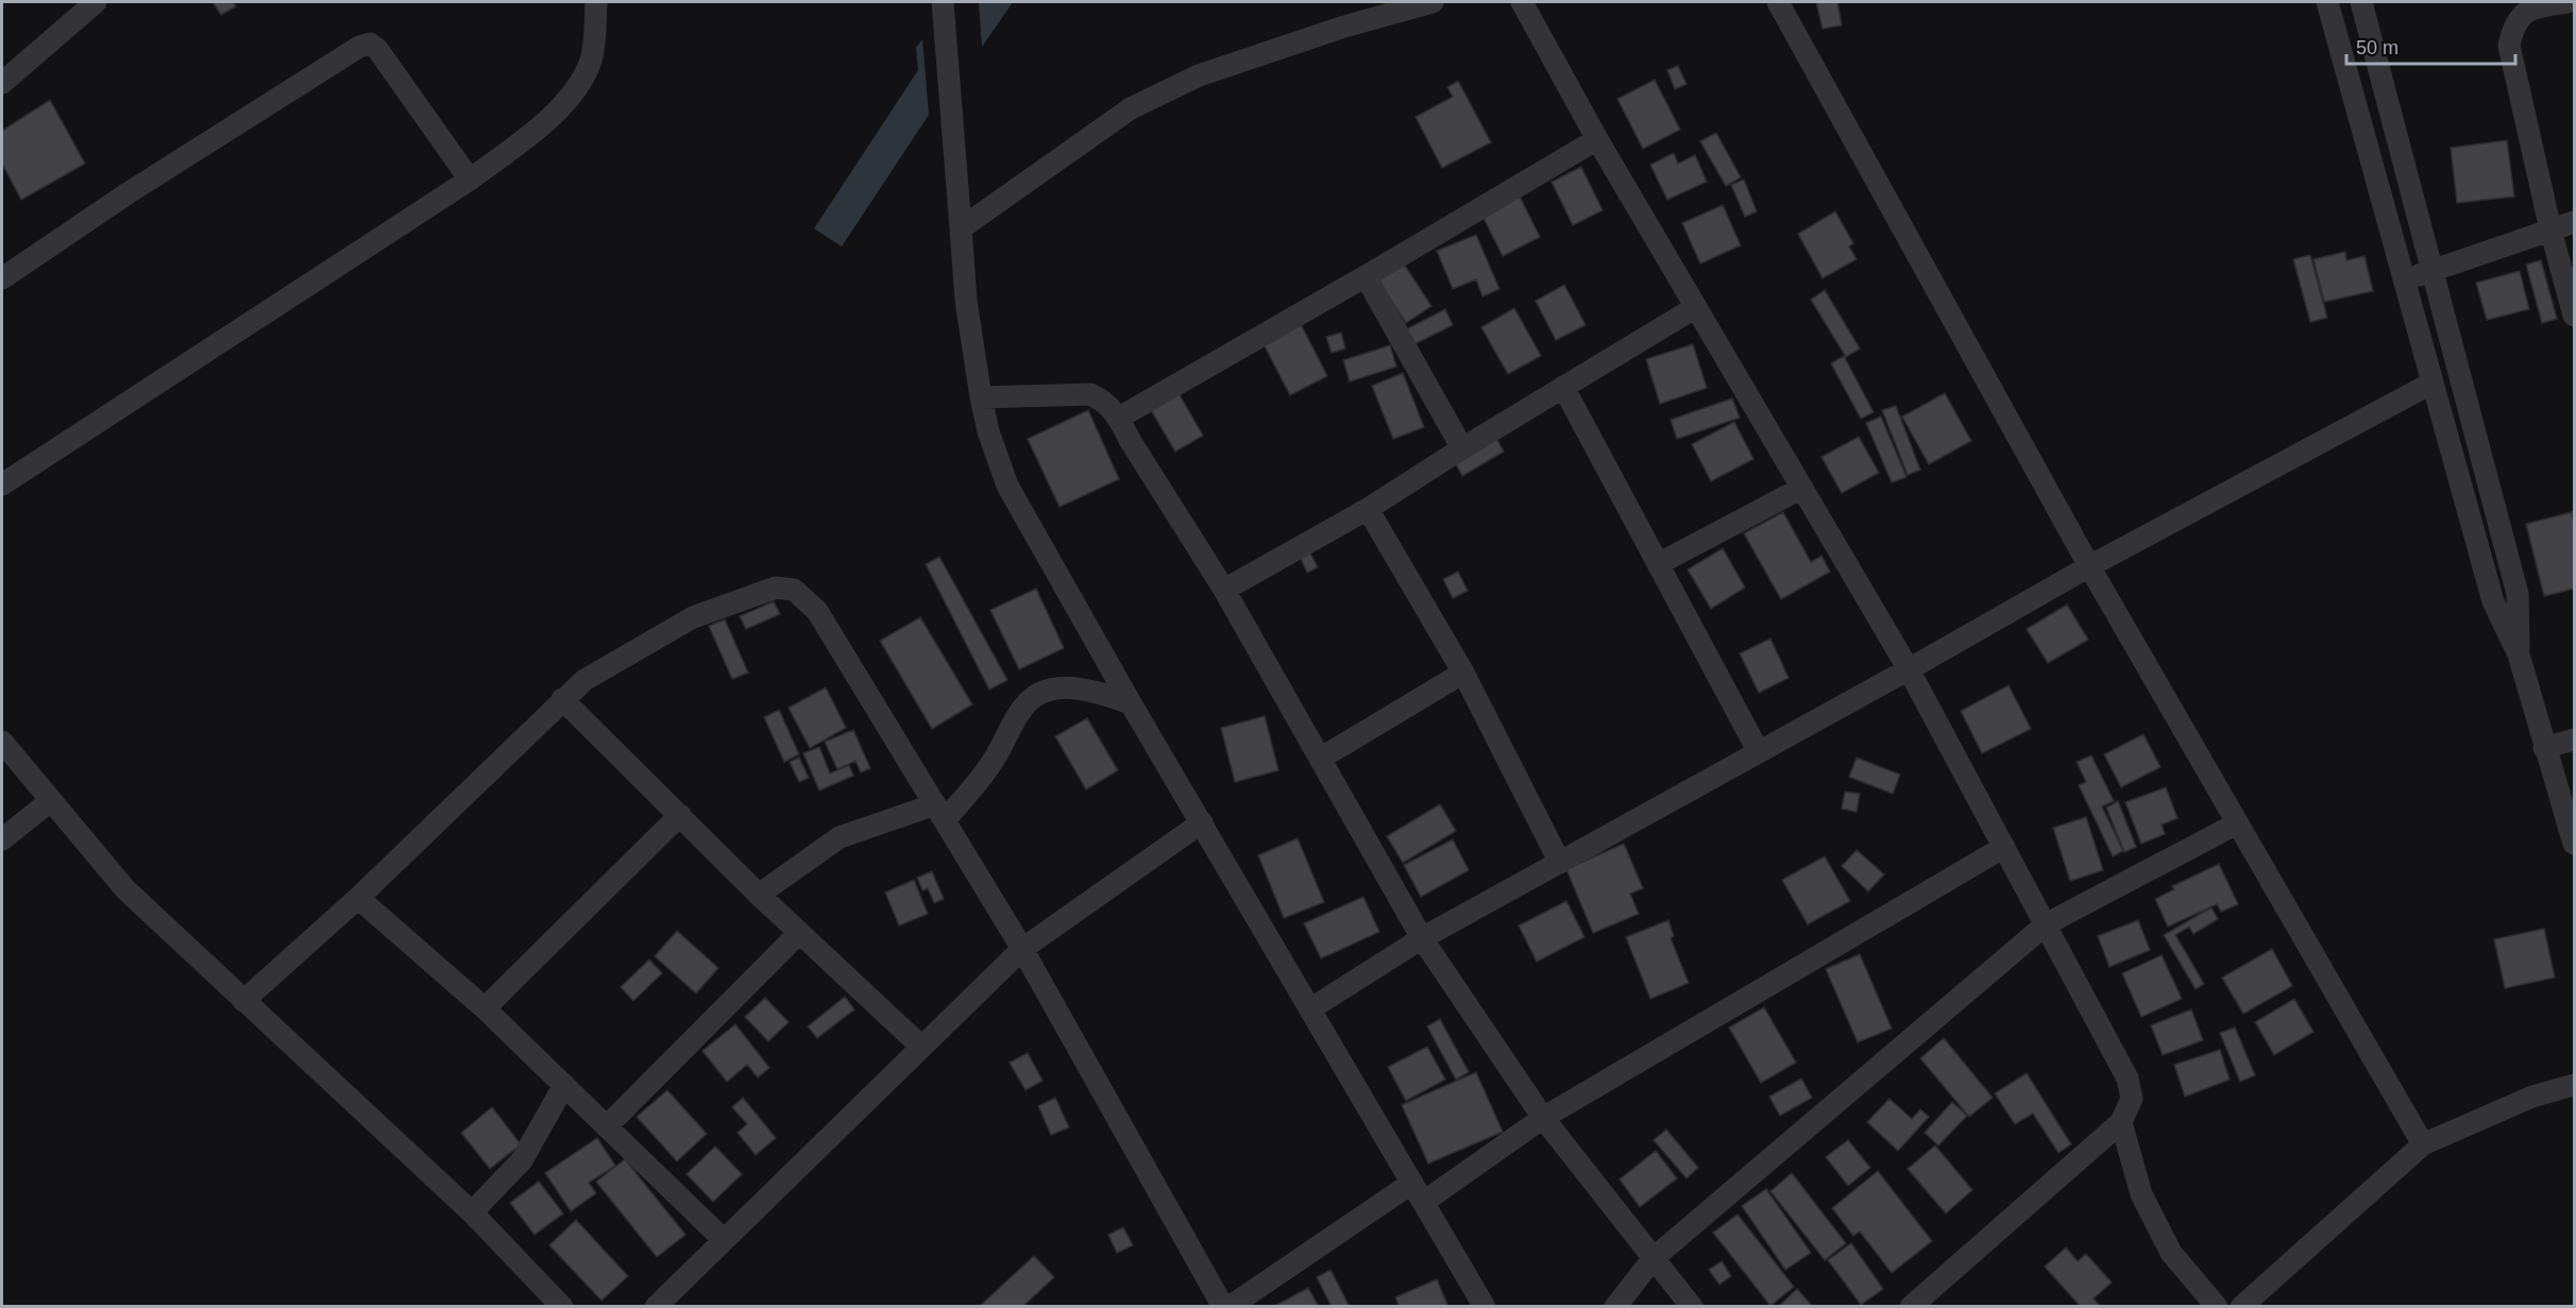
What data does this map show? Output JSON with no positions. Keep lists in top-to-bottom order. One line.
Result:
{"scale_bar":"50 m"}
